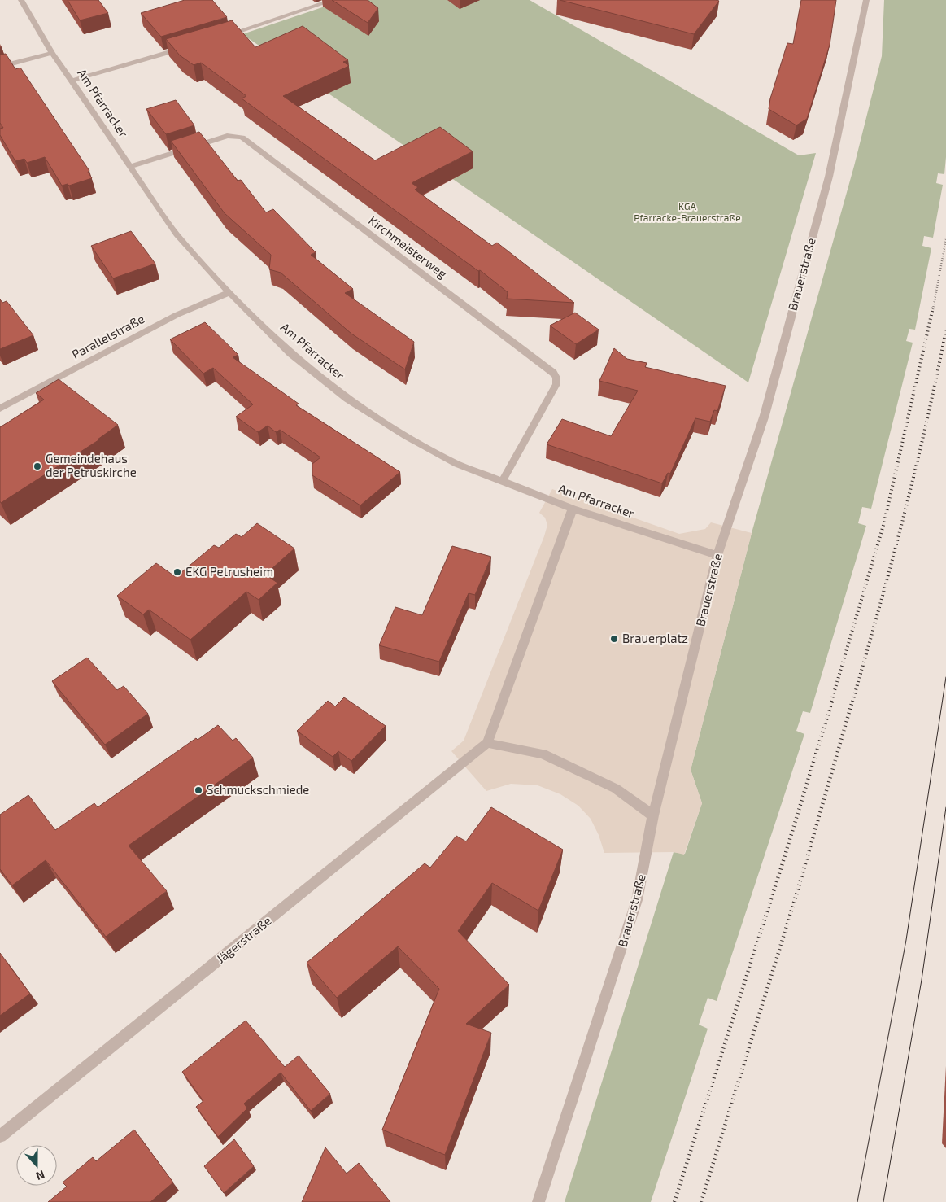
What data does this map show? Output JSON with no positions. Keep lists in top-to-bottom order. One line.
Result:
{"streets":{"street":["Am Pfarracker","Kirchmeisterweg","Brauerstraße","Parallelstraße","Jägerstraße"]},"crossings":[["Am Pfarracker","Kirchmeisterweg"],["Am Pfarracker","Brauerstraße"],["Am Pfarracker","Parallelstraße"]],"parks":["KGA Pfarracke-Brauerstraße"],"places":["Gemeindehaus der Petruskirche","EKG Petrusheim","Brauerplatz","Schmuckschmiede"],"north":"bottom"}
